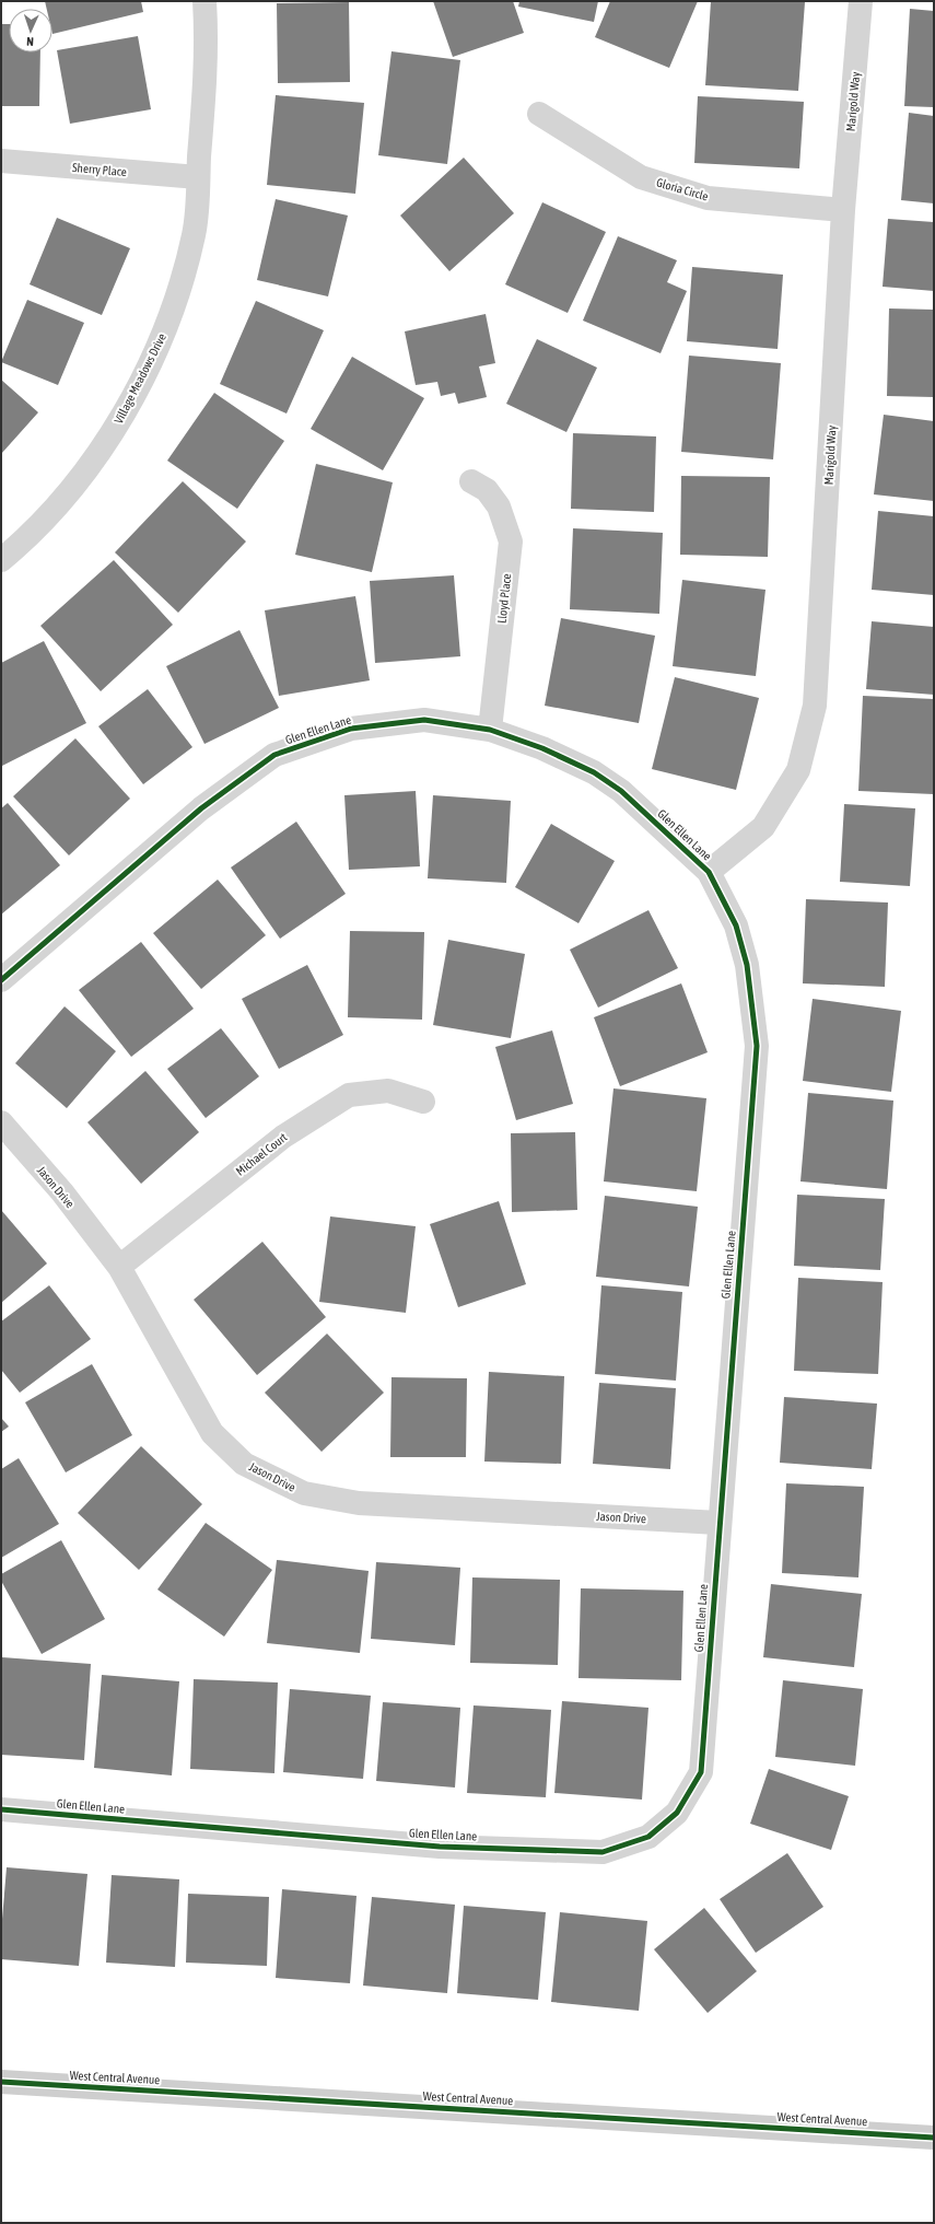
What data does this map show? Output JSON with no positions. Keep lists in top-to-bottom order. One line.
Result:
{"streets":{"main road":["West Central Avenue"],"street":["Marigold Way","Sherry Place","Gloria Circle","Village Meadows Drive","Lloyd Place","Glen Ellen Lane","Michael Court","Jason Drive"]},"crossings":[["Marigold Way","Gloria Circle"],["Marigold Way","Glen Ellen Lane"],["Sherry Place","Village Meadows Drive"],["Lloyd Place","Glen Ellen Lane"],["Glen Ellen Lane","Jason Drive"],["Michael Court","Jason Drive"]],"north":"bottom"}
